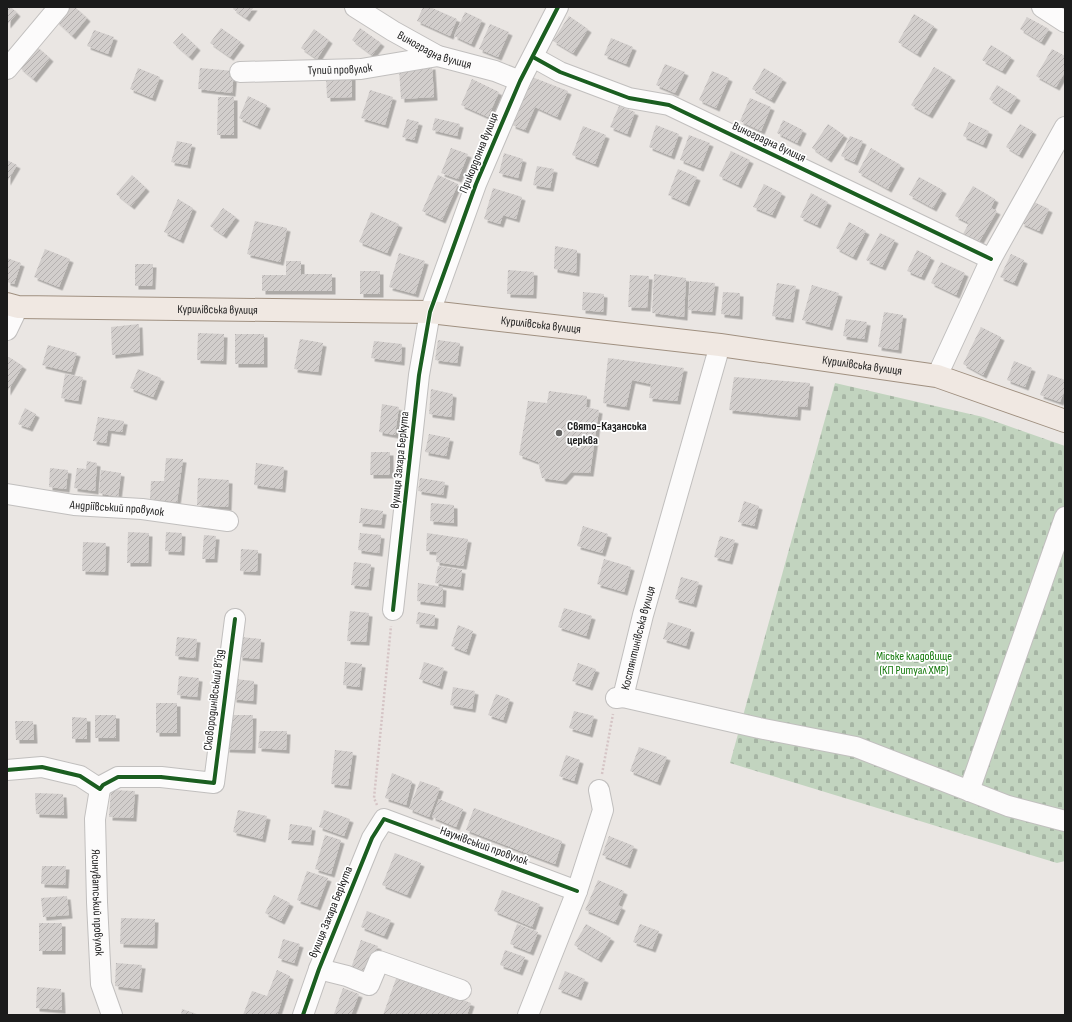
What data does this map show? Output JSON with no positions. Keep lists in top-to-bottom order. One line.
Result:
{"streets":{"main road":["Курилівська вулиця"],"street":["Виноградна вулиця","Тупий провулок","Прикордонна вулиця","вулиця Захара Беркута","Андріївський провулок","Костянтинівська вулиця","Сковородинівський в’їзд","Наумівський провулок","Ясинуватський провулок"]},"crossings":[["Виноградна вулиця","Тупий провулок"],["Виноградна вулиця","Прикордонна вулиця"],["Прикордонна вулиця","Курилівська вулиця"],["Прикордонна вулиця","вулиця Захара Беркута"],["Курилівська вулиця","вулиця Захара Беркута"],["Курилівська вулиця","Костянтинівська вулиця"],["вулиця Захара Беркута","Наумівський провулок"],["Сковородинівський в’їзд","Ясинуватський провулок"]],"parks":["Міське кладовище (КП Ритуал ХМР)"],"places":["Свято-Казанська церква"]}
